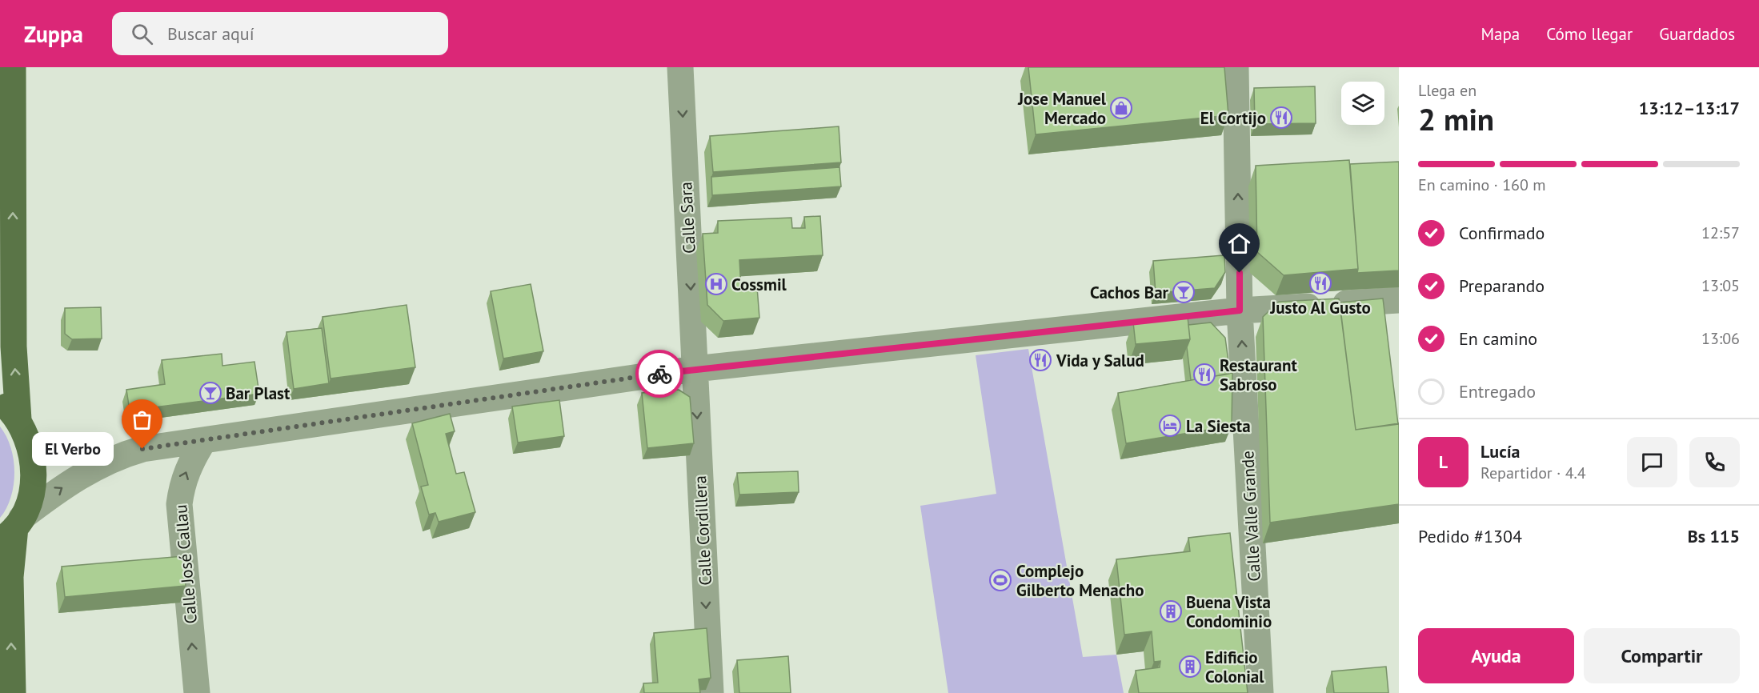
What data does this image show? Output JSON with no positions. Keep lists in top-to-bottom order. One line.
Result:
{"streets":{"street":["Calle Sara","Calle Valle Grande","Calle Cordillera","Calle José Callau"]},"crossings":[["Calle Sara","Calle Cordillera"]],"one_way":["Calle Sara","Calle Valle Grande","Calle Cordillera","Calle José Callau"],"places":{"shop":["Jose Manuel Mercado"],"restaurant":["El Cortijo","Justo Al Gusto","Vida y Salud","Restaurant Sabroso"],"hospital":["Cossmil"],"bar":["Cachos Bar","Bar Plast"],"hotel":["La Siesta"],"other":["El Verbo"],"sports":["Complejo Gilberto Menacho"],"building":["Buena Vista Condominio","Edificio Colonial"]},"page":{"header":"Zuppa","search":"Buscar aquí","nav":["Mapa","Cómo llegar","Guardados"],"heading":["2 min","Llega en","13:12–13:17"],"panel":["Lucía","Repartidor · 4.4","Pedido #1304","Bs 115"],"bar":"En camino · 160 m","list":[["Confirmado","12:57"],["Preparando","13:05"],["En camino","13:06"],"Entregado"],"bubble":"El Verbo","round":"L","buttons":["Ayuda","Compartir"]}}
